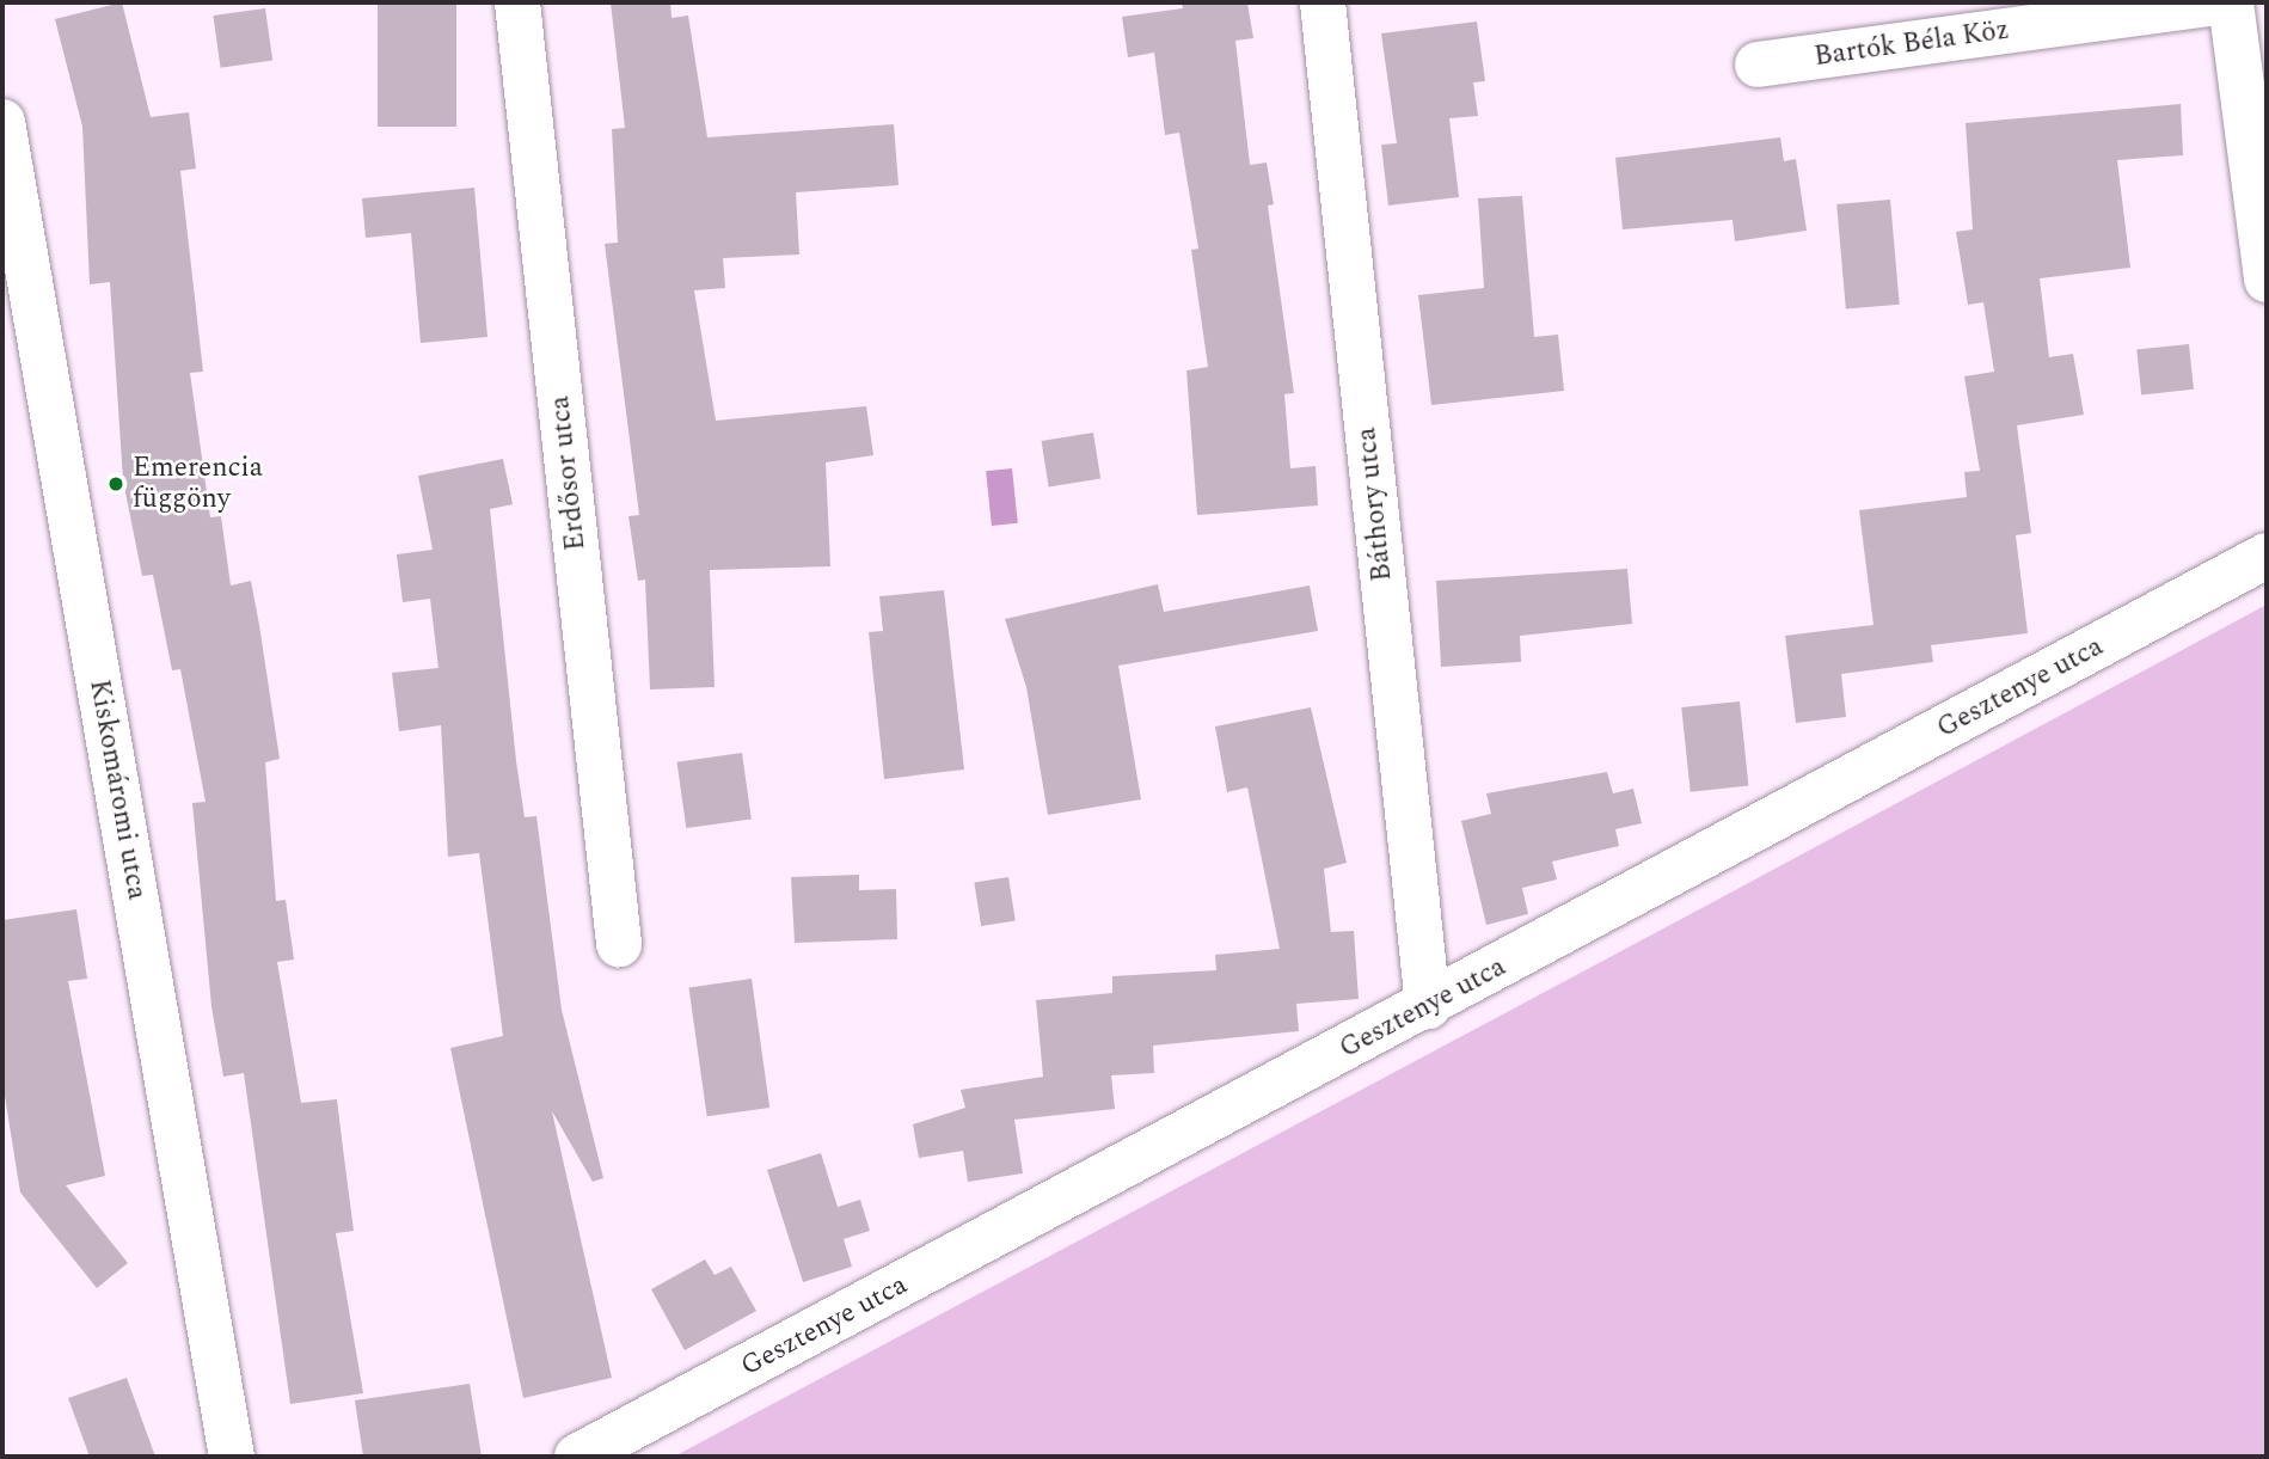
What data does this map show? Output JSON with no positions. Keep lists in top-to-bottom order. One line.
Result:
{"streets":{"street":["Bartók Béla Köz","Erdősor utca","Báthory utca","Gesztenye utca","Kiskomáromi utca"]},"crossings":[["Báthory utca","Gesztenye utca"]],"places":["Emerencia függöny"]}
